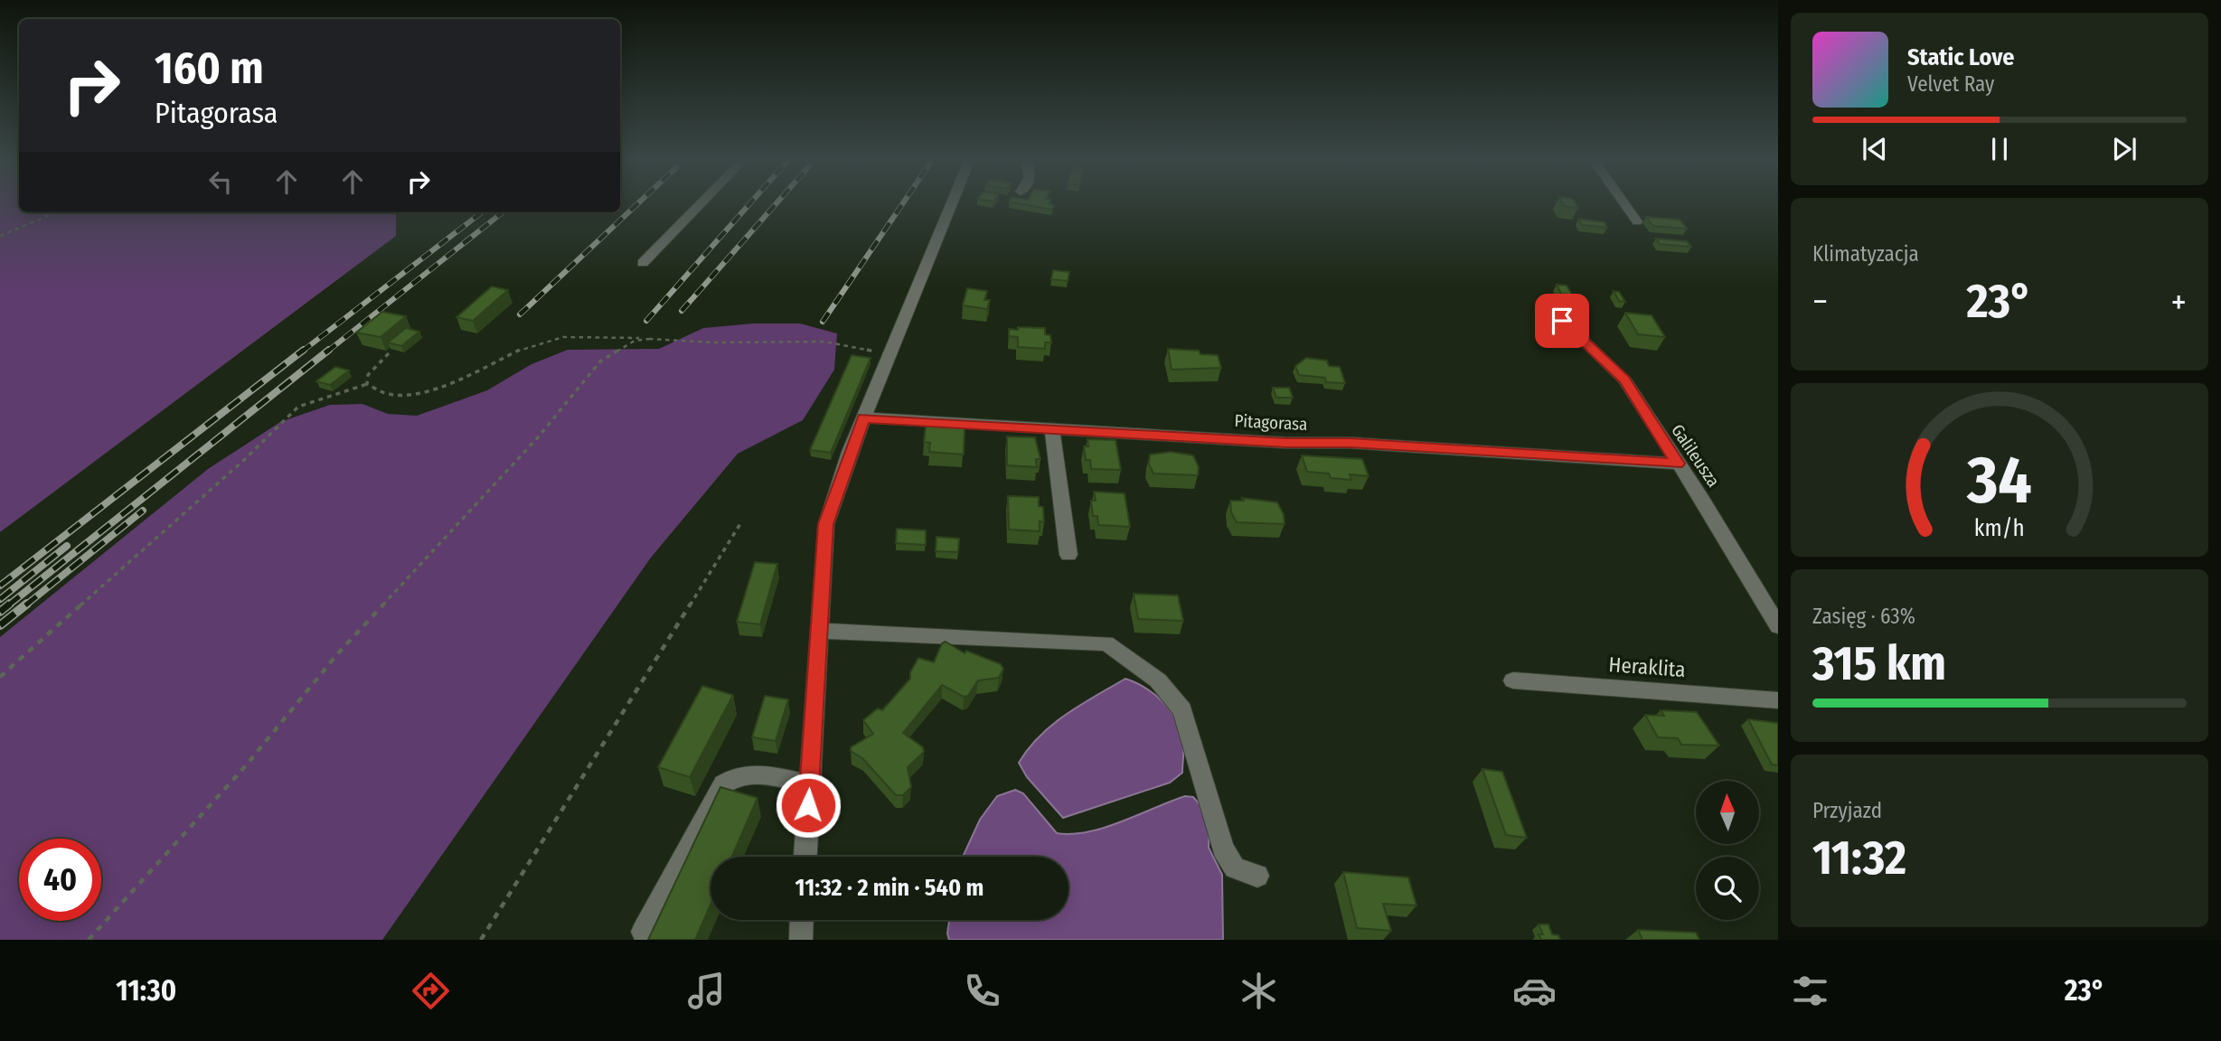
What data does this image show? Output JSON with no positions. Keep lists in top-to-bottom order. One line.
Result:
{"streets":{"street":["Pitagorasa","Galileusza","Heraklita"]},"crossings":[["Pitagorasa","Galileusza"]],"north":"top","page":{"turn":["160 m","Pitagorasa"],"song":["Static Love","Velvet Ray"],"tile":["Klimatyzacja",["Zasięg · 63%","315 km"],["Przyjazd","11:32"]],"heat":["−","23°","+"],"limit":"40","trip":"11:32 · 2 min · 540 m","tabs":["11:30","23°"],"gauge":["34","km/h"]}}
